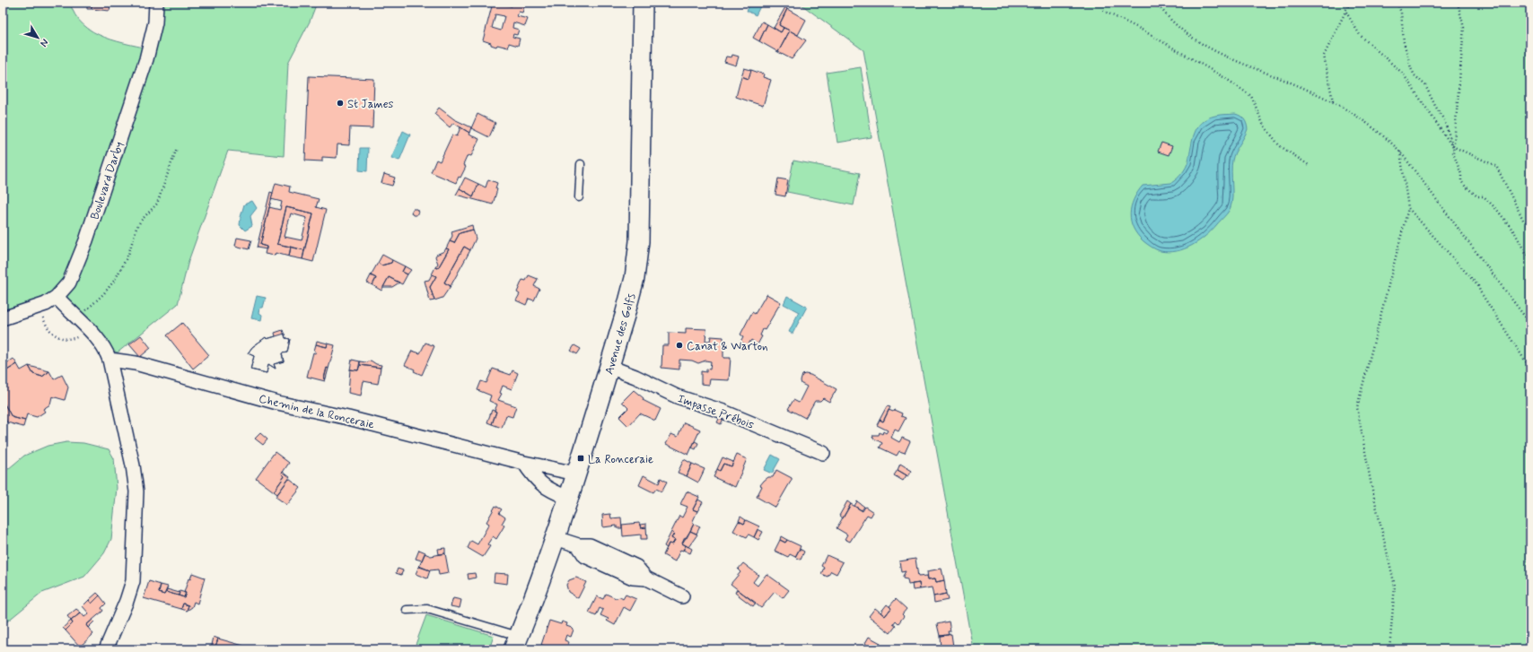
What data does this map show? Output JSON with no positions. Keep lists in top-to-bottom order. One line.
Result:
{"streets":{"main road":["Avenue des Golfs"],"street":["Boulevard Darby","Chemin de la Ronceraie","Impasse Prébois"]},"crossings":[["Avenue des Golfs","Chemin de la Ronceraie"],["Avenue des Golfs","Impasse Prébois"]],"places":{"other":["St James","Canat & Warton"],"transit":["La Ronceraie"]},"north":"bottom right"}
